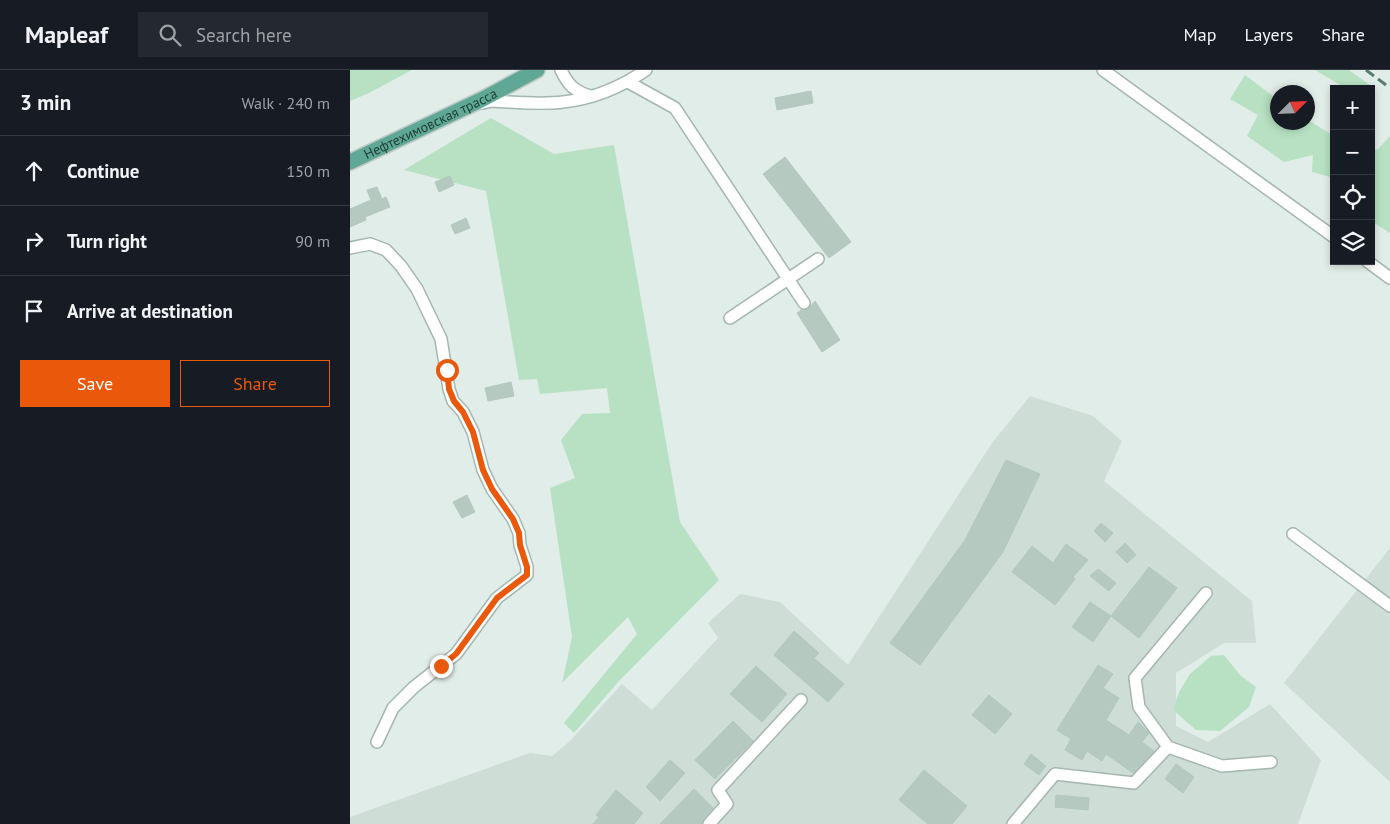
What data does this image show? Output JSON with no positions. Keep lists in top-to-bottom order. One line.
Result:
{"streets":{"main road":["Нефтехимовская трасса"]},"north":"top right","page":{"header":"Mapleaf","search":"Search here","nav":["Map","Layers","Share"],"heading":["3 min","Walk · 240 m"],"map_buttons":["+","−"],"list":[["Continue","150 m"],["Turn right","90 m"],"Arrive at destination"],"buttons":["Save","Share"]}}
